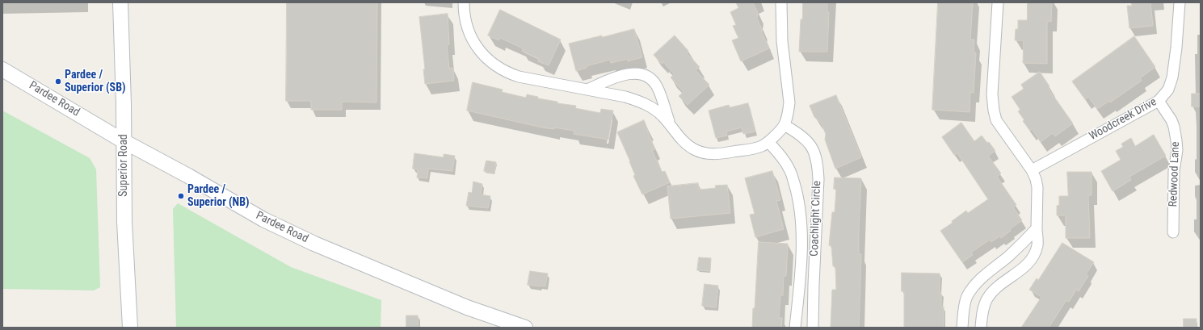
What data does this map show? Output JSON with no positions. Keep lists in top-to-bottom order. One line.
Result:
{"streets":{"main road":["Pardee Road","Superior Road"],"street":["Woodcreek Drive","Redwood Lane","Coachlight Circle"]},"crossings":[["Pardee Road","Superior Road"],["Woodcreek Drive","Redwood Lane"]],"places":["Pardee / Superior (SB)","Pardee / Superior (NB)"]}
